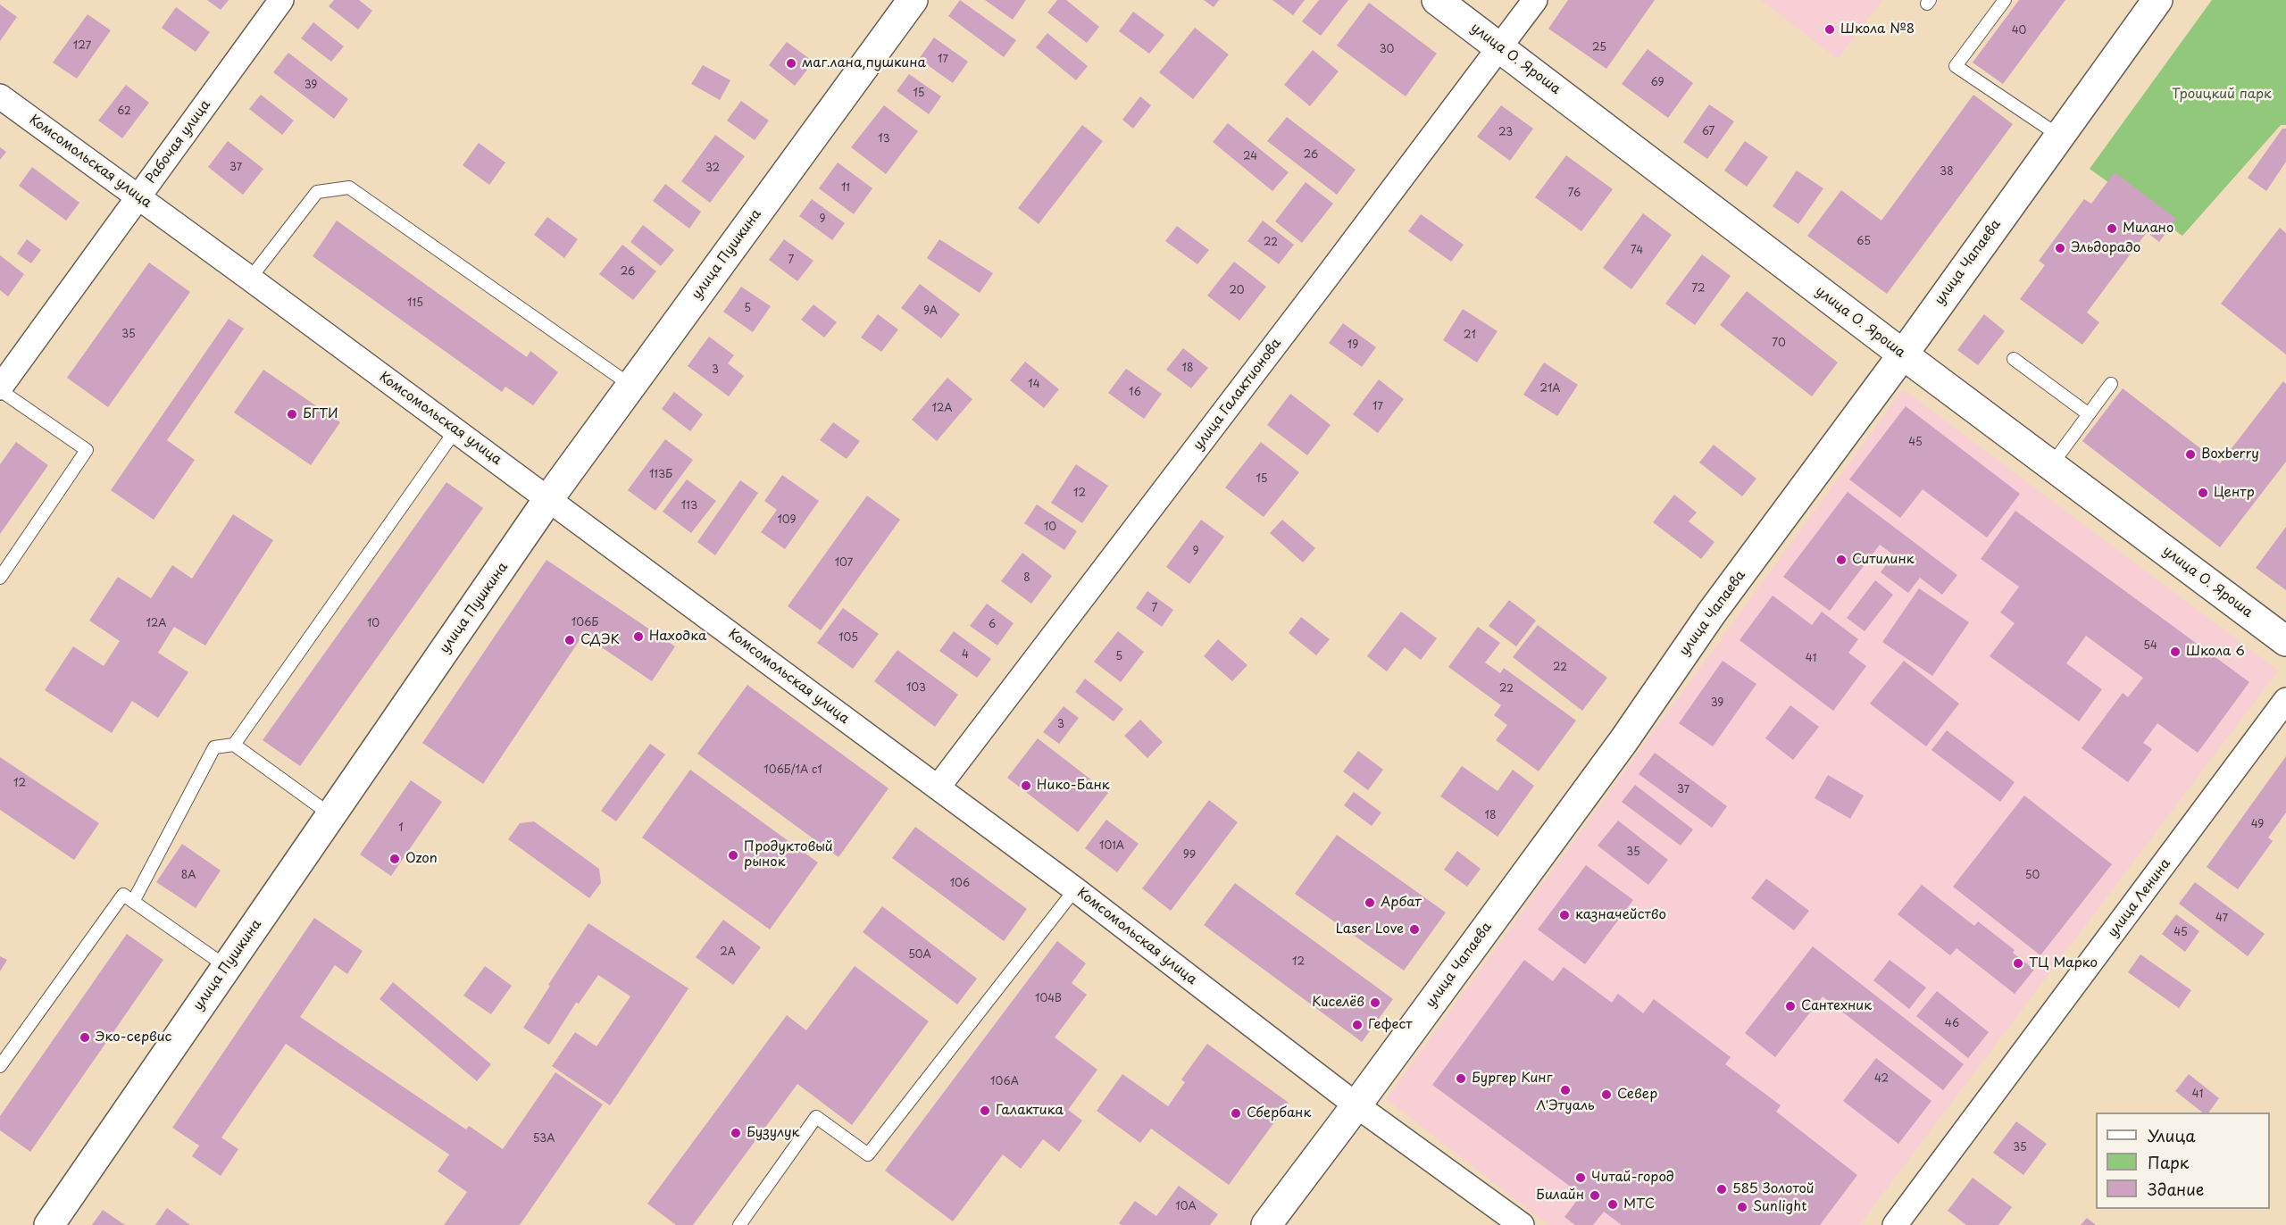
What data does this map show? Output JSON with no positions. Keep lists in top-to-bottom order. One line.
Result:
{"streets":{"main road":["улица О. Яроша","улица Пушкина","улица Чапаева"],"street":["Рабочая улица","Комсомольская улица","улица Галактионова","улица Ленина"]},"crossings":[["улица О. Яроша","улица Чапаева"],["улица О. Яроша","улица Галактионова"],["Рабочая улица","Комсомольская улица"],["Комсомольская улица","улица Пушкина"],["Комсомольская улица","улица Чапаева"],["Комсомольская улица","улица Галактионова"]],"parks":["Троицкий парк"],"places":["Школа №8","маг.лана,пушкина","Милано","Эльдорадо","БГТИ","Boxberry","Центр","Ситилинк","Находка","СДЭК","Школа 6","Нико-Банк","Продуктовый рынок","Ozon","Арбат","казначейство","Laser Love","ТЦ Марко","Киселёв","Сантехник","Гефест","Эко-сервис","Бургер Кинг","Л'Этуаль","Север","Галактика","Сбербанк","Бузулук","Читай-город","585 Золотой","Билайн","МТС","Sunlight"],"house_numbers":["40","127","25","30","17","69","39","15","62","67","23","13","26","24","37","32","38","11","76","9","65","22","74","7","26","72","20","115","5","9А","35","21","70","19","18","3","14","21А","16","17","12А","45","113Б","15","12","113","109","10","9","107","8","7","106Б","12А","10","6","105","54","4","5","41","22","103","22","39","3","106Б/1А с1","12","37","18","49","1","101А","35","99","8А","50","106","47","45","2А","50А","12","104В","46","42","106А","41","53А","35","10А"],"legend":["Улица","Парк","Здание"]}
